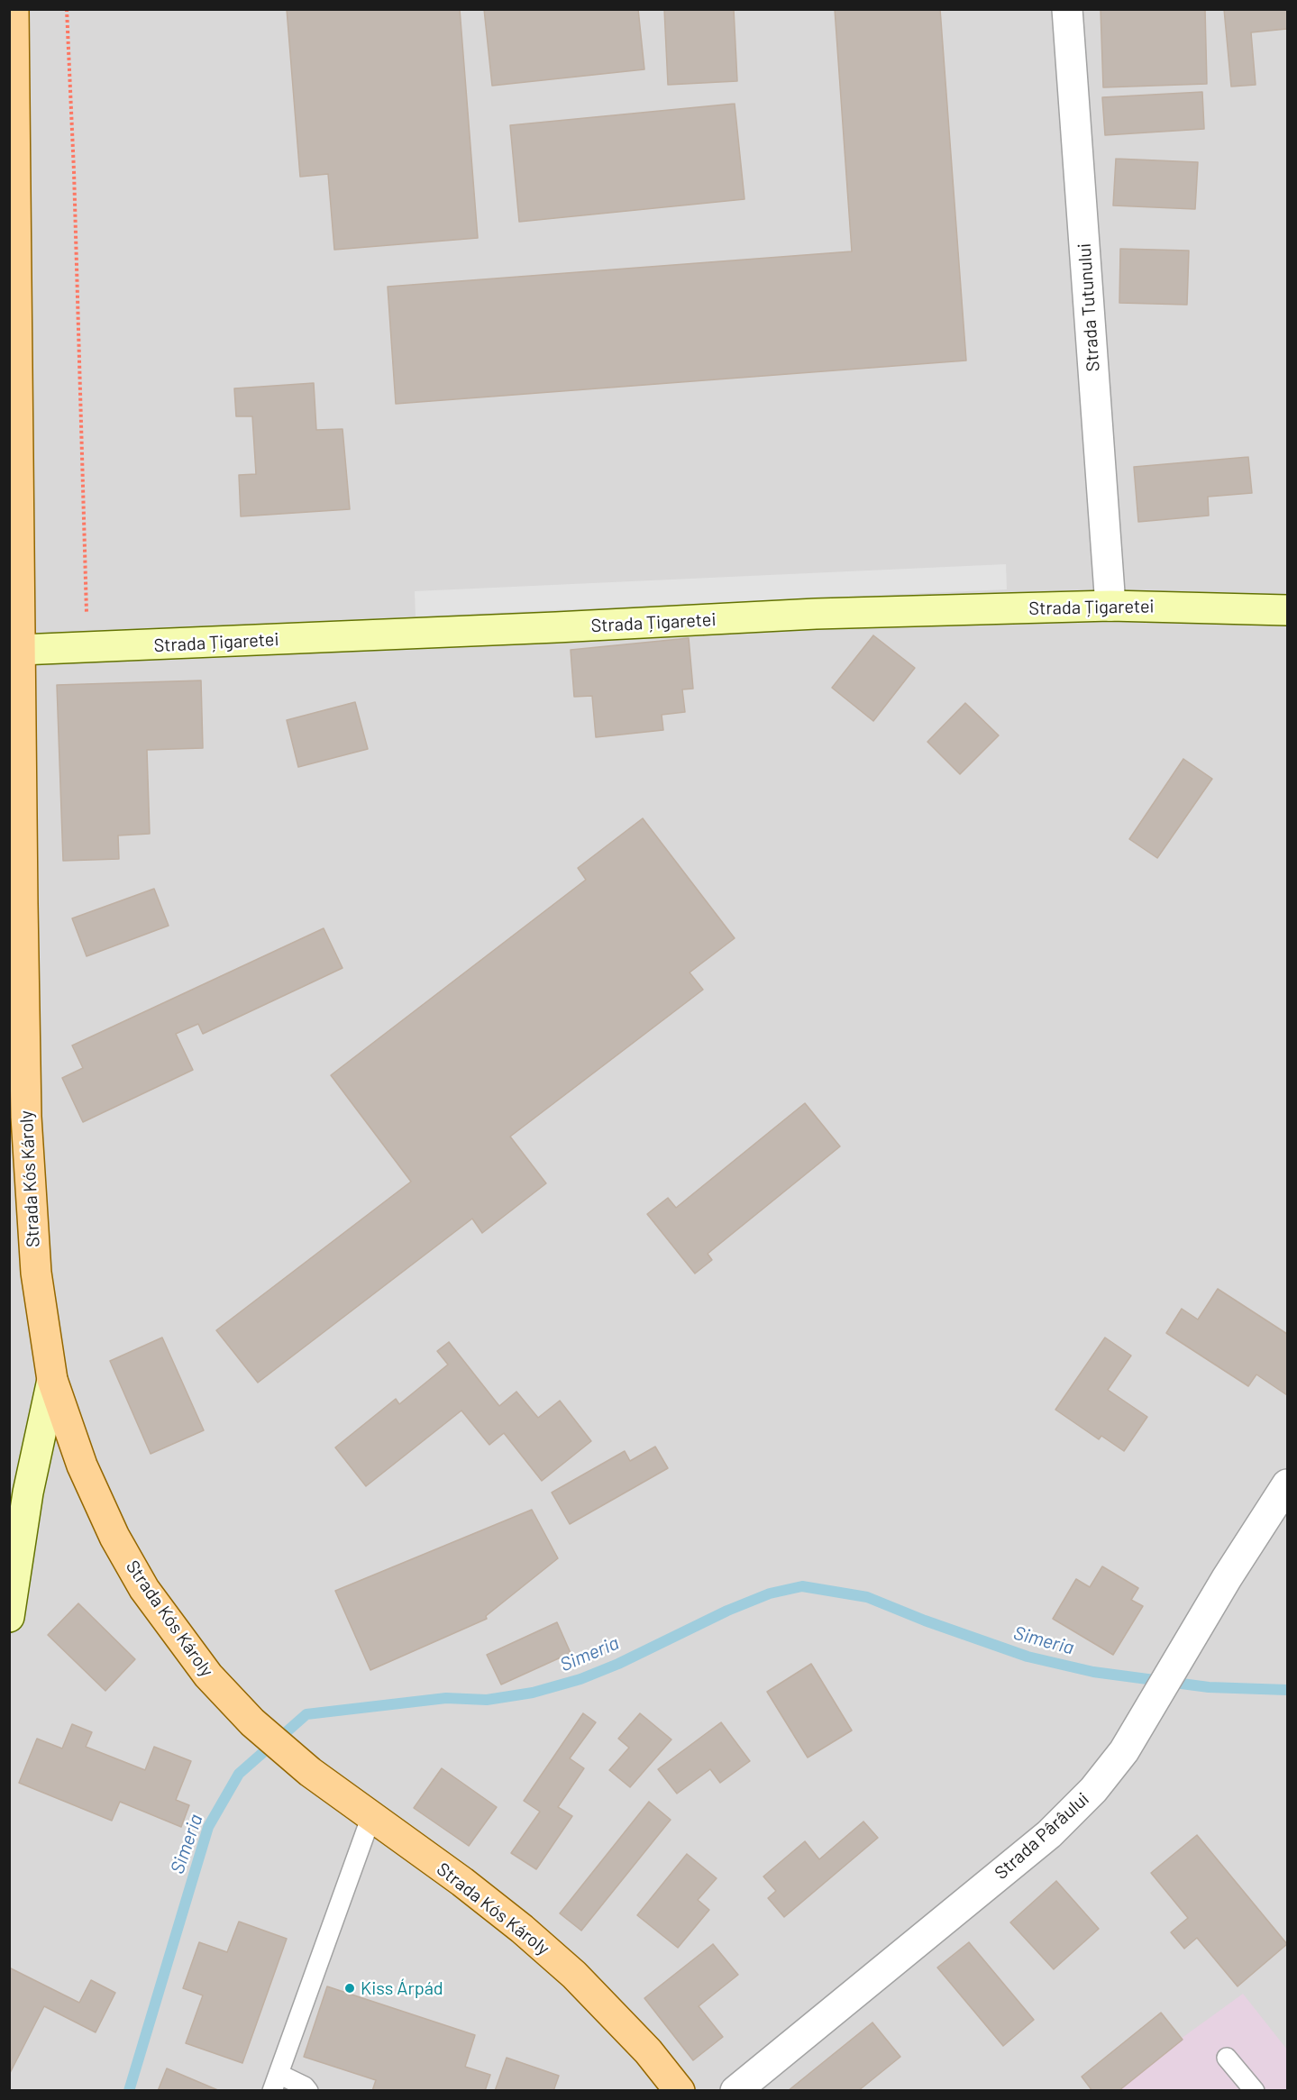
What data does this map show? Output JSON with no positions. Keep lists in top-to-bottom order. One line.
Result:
{"streets":{"main road":["Strada Țigaretei","Strada Kós Károly"],"street":["Strada Tutunului","Strada Pârâului"]},"crossings":[["Strada Tutunului","Strada Țigaretei"],["Strada Țigaretei","Strada Kós Károly"]],"water":["Simeria"],"places":["Kiss Árpád"]}
